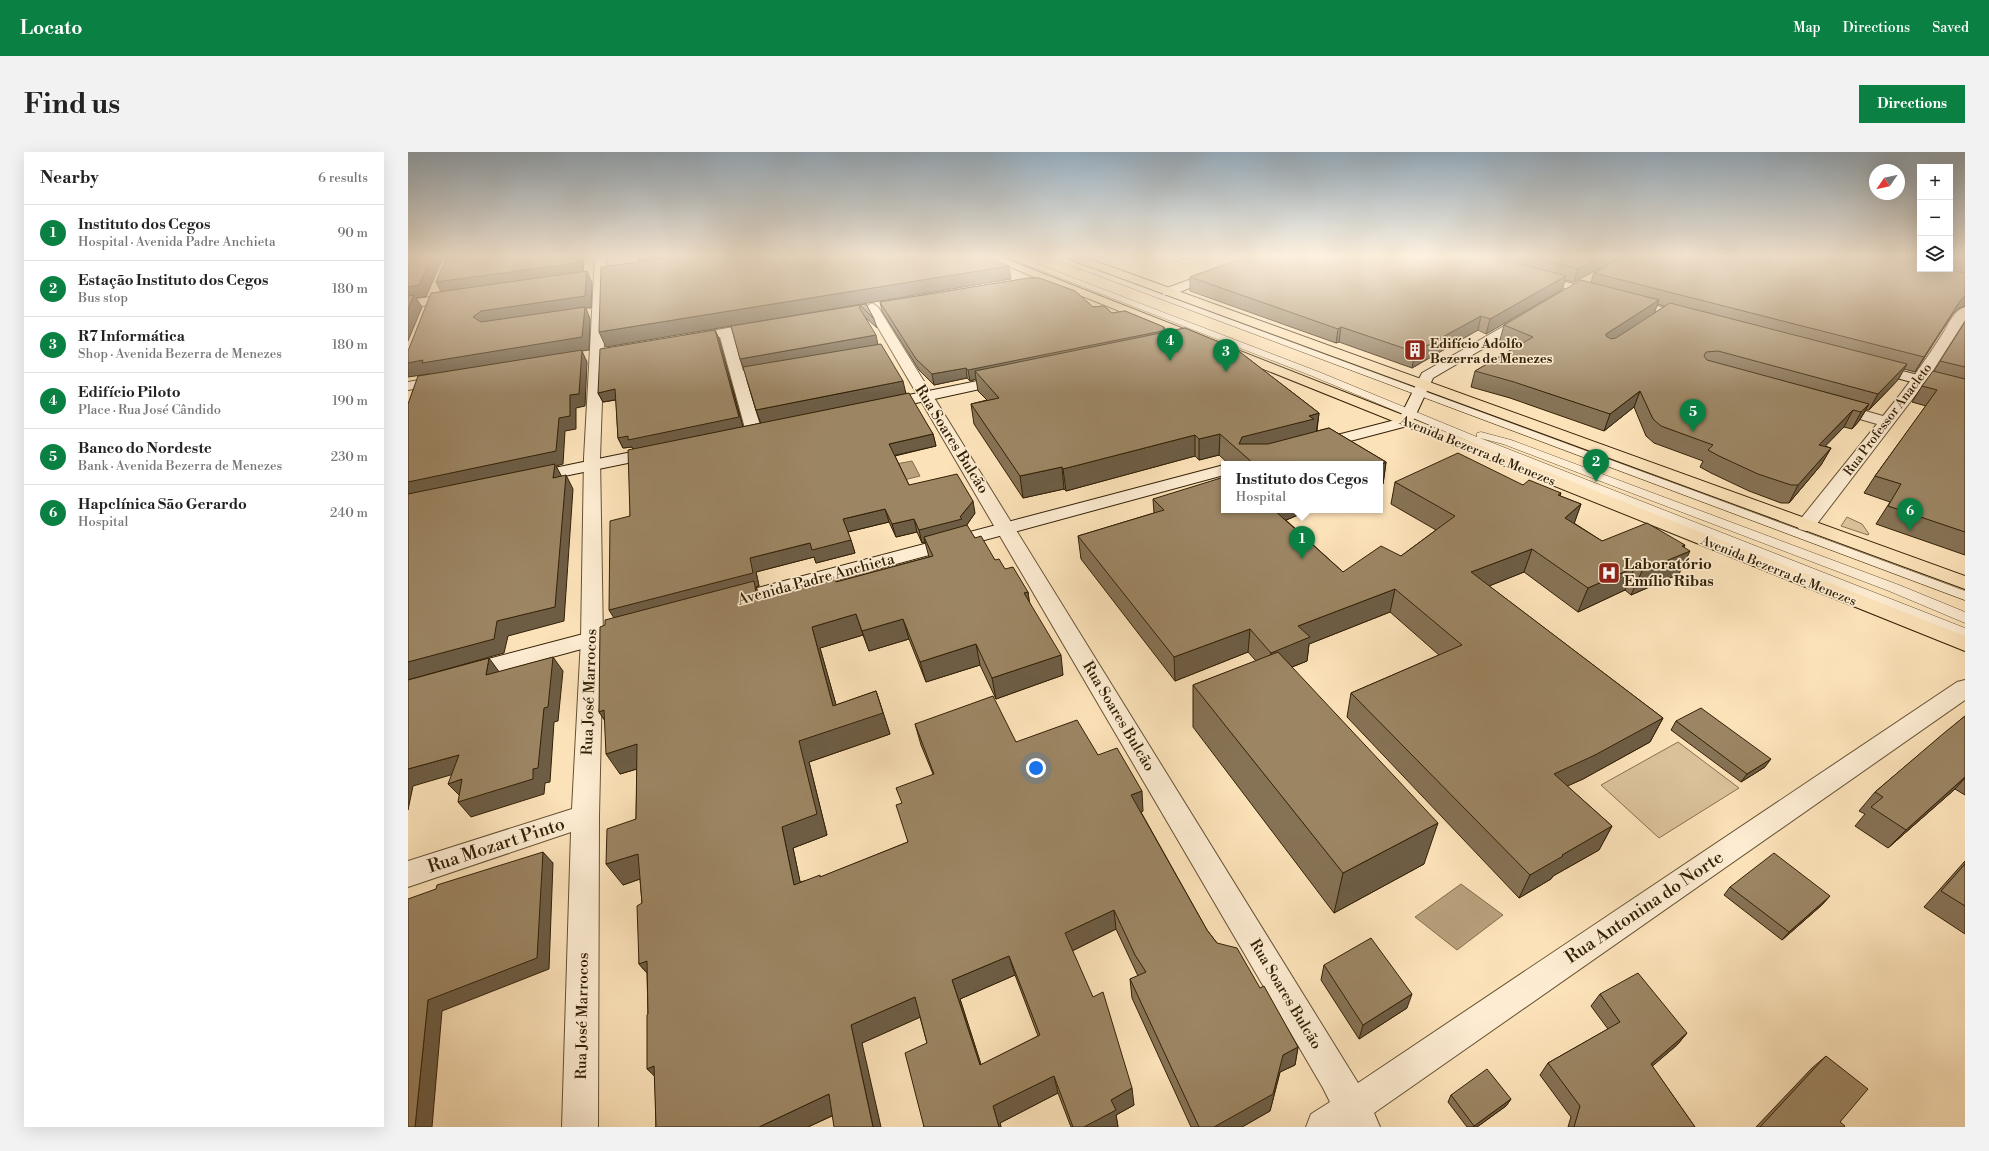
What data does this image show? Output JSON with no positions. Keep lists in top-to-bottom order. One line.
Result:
{"streets":{"main road":["Avenida Bezerra de Menezes"],"street":["Rua Professor Anacleto","Rua Soares Bulcão","Avenida Padre Anchieta","Rua José Marrocos","Rua Mozart Pinto","Rua Antonina do Norte"]},"crossings":[["Rua Professor Anacleto","Avenida Bezerra de Menezes"],["Rua Soares Bulcão","Avenida Padre Anchieta"],["Rua Soares Bulcão","Rua Antonina do Norte"],["Rua José Marrocos","Rua Mozart Pinto"]],"places":{"building":["Edifício Adolfo Bezerra de Menezes"],"hospital":["Laboratório Emílio Ribas"]},"north":"bottom left","page":{"header":"Locato","nav":["Map","Directions","Saved"],"buttons":"Directions","title":"Find us","heading":["Nearby","6 results"],"map_buttons":["+","−"],"list":[{"mark":"1","name":"Instituto dos Cegos","note":"Hospital · Avenida Padre Anchieta","value":"90 m"},{"mark":"2","name":"Estação Instituto dos Cegos","note":"Bus stop","value":"180 m"},{"mark":"3","name":"R7 Informática","note":"Shop · Avenida Bezerra de Menezes","value":"180 m"},{"mark":"4","name":"Edifício Piloto","note":"Place · Rua José Cândido","value":"190 m"},{"mark":"5","name":"Banco do Nordeste","note":"Bank · Avenida Bezerra de Menezes","value":"230 m"},{"mark":"6","name":"Hapclínica São Gerardo","note":"Hospital","value":"240 m"}],"pins":["4","3","5","2","6","1"],"popup":["Instituto dos Cegos","Hospital"]}}
